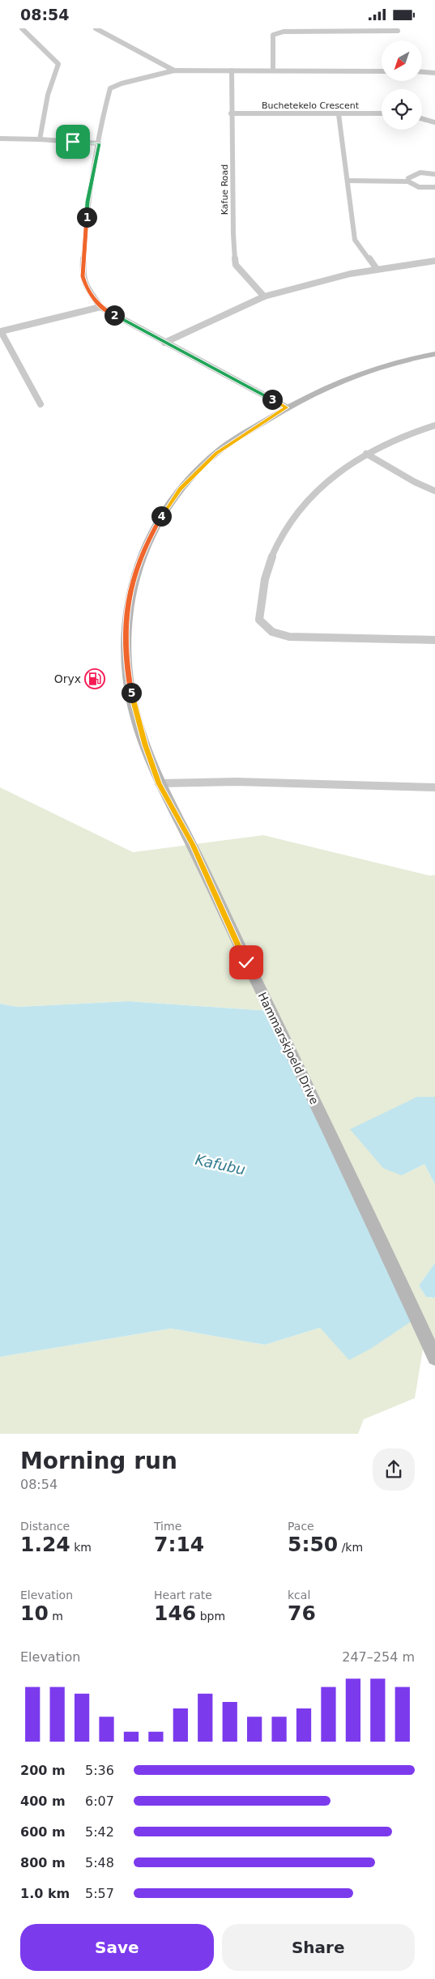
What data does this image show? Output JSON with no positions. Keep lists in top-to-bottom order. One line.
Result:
{"streets":{"main road":["Hammarskjoeld Drive"],"street":["Buchetekelo Crescent","Kafue Road"]},"crossings":[["Buchetekelo Crescent","Kafue Road"]],"water":["Kafubu"],"places":{"fuel station":["Oryx"]},"north":"bottom left","page":{"status":"08:54","pins":["1","2","3","4","5"],"heading":["Morning run","08:54"],"stats":[["Distance","1.24 km"],["Time","7:14"],["Pace","5:50 /km"],["Elevation","10 m"],["Heart rate","146 bpm"],["kcal","76"]],"chart":["Elevation","247–254 m"],"list":[{"name":"200 m","note":"5:36"},{"name":"400 m","note":"6:07"},{"name":"600 m","note":"5:42"},{"name":"800 m","note":"5:48"},{"name":"1.0 km","note":"5:57"}],"buttons":["Save","Share"]}}
